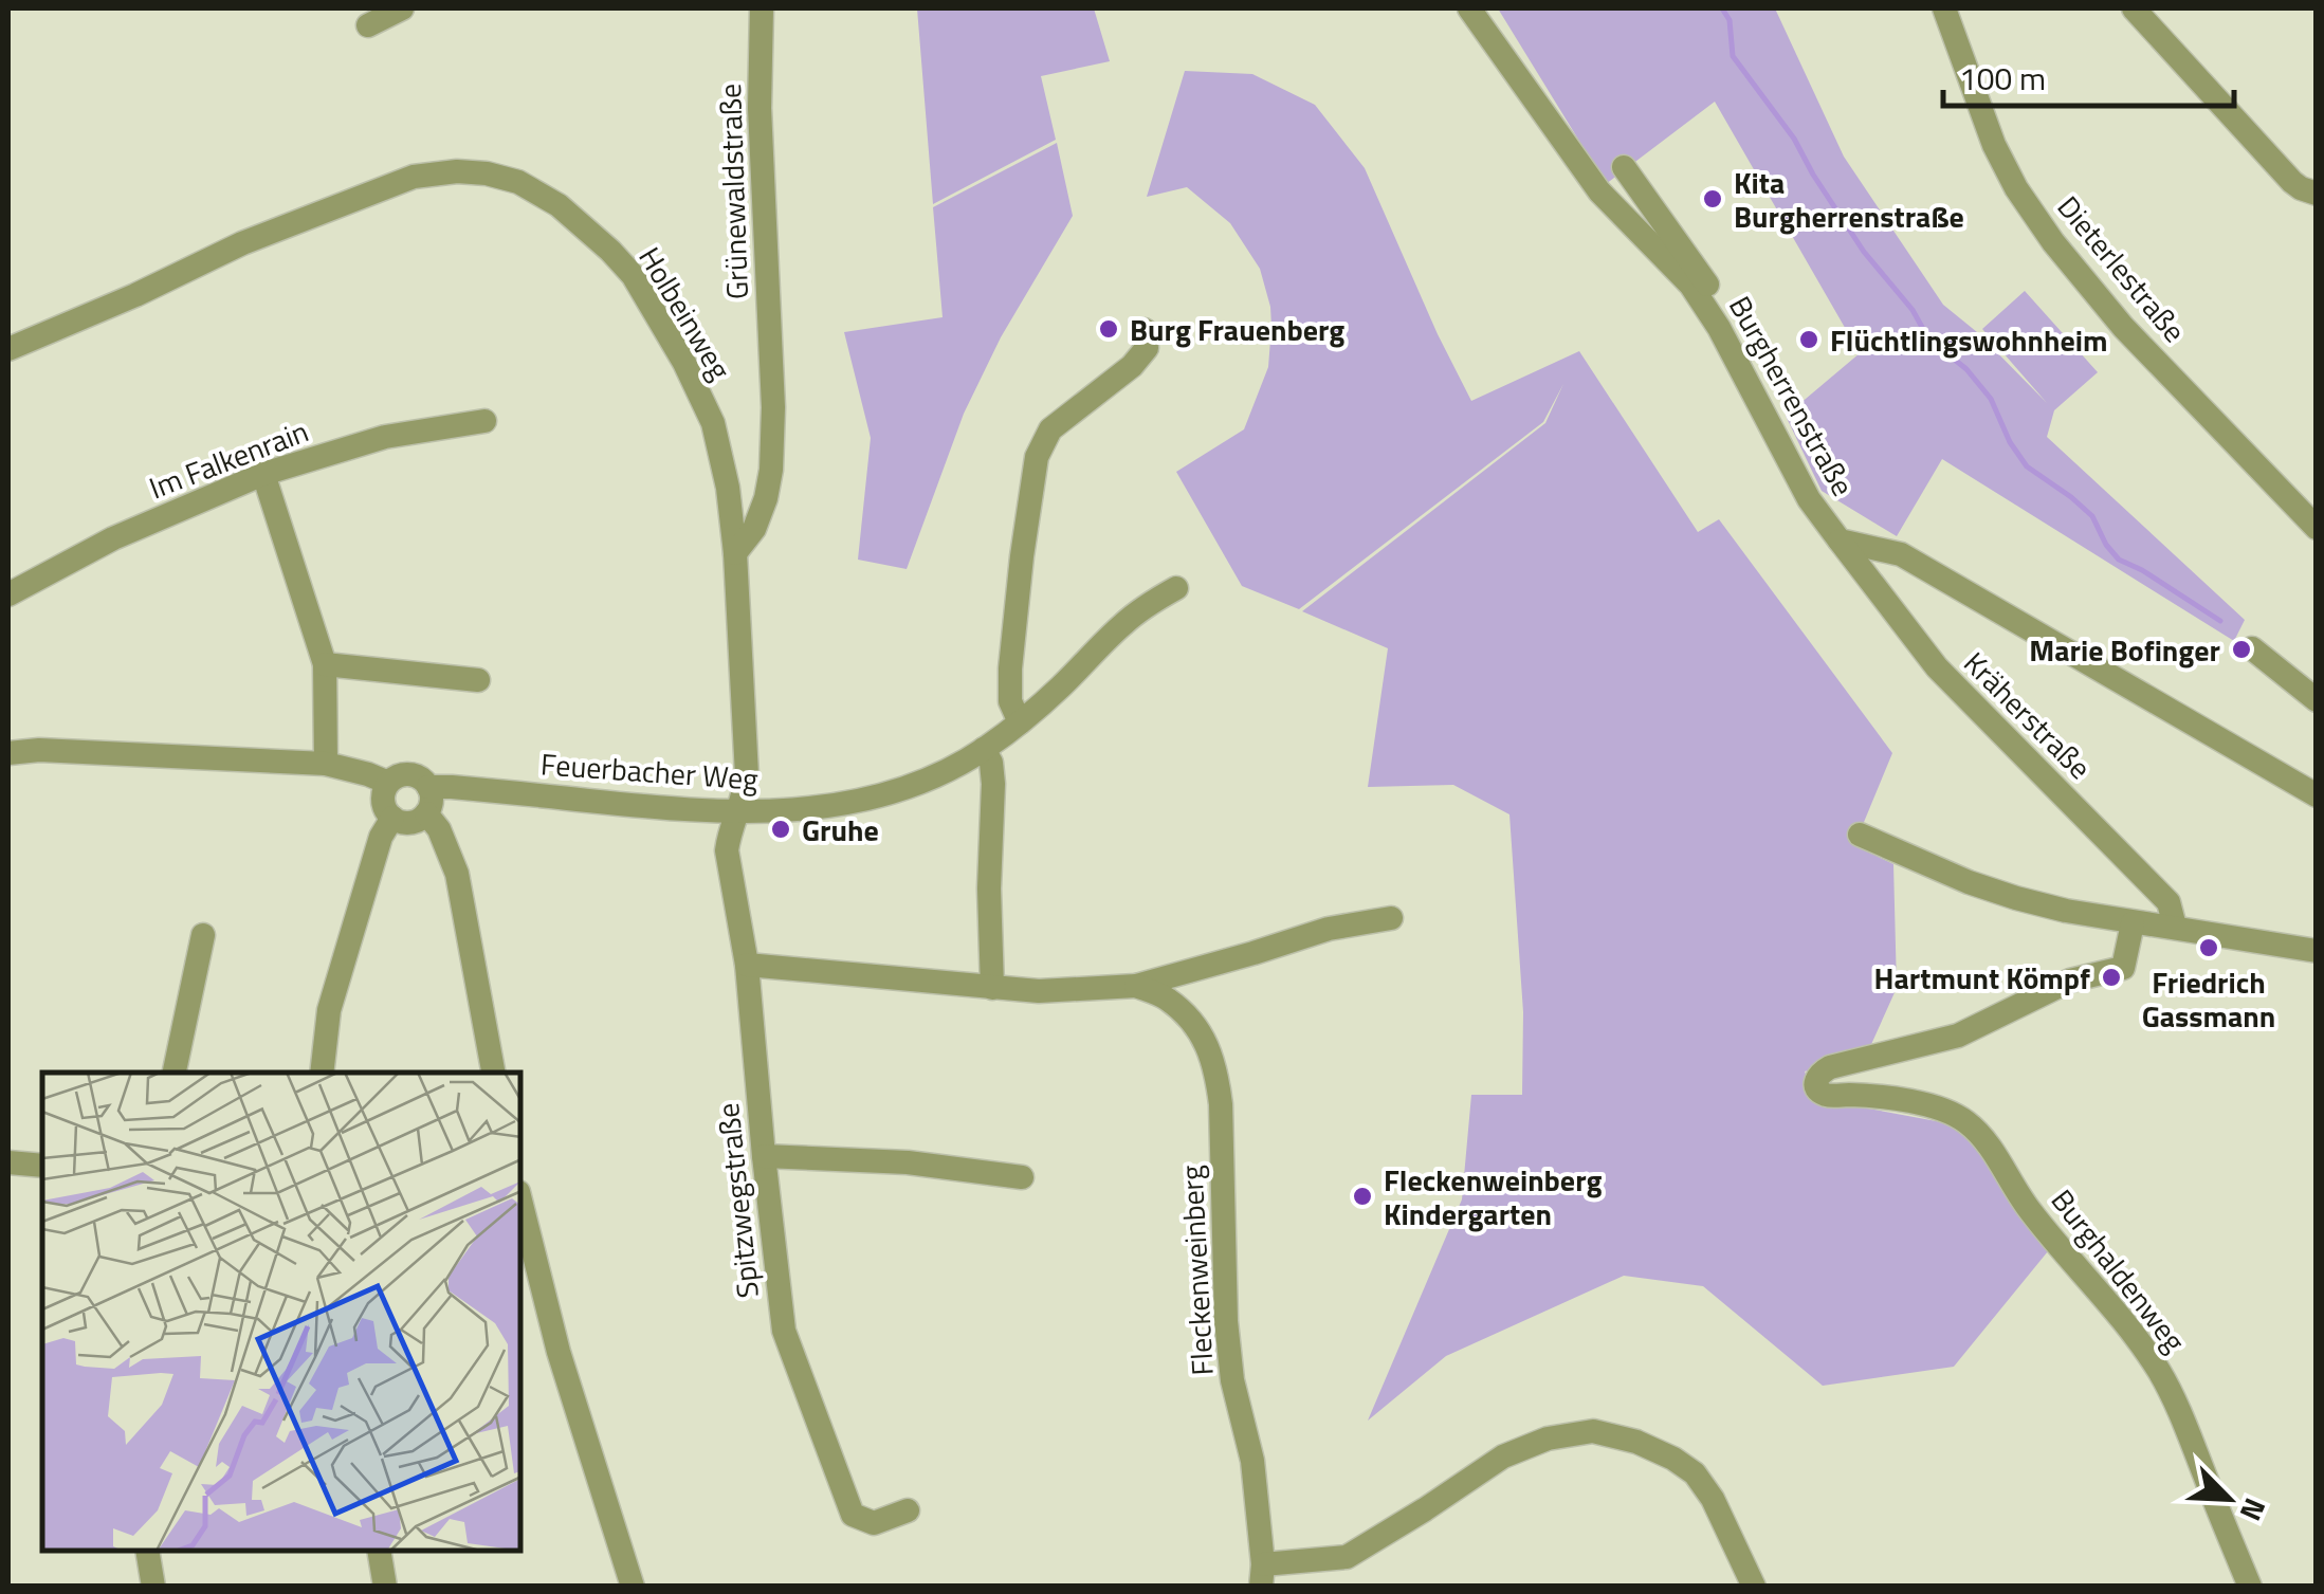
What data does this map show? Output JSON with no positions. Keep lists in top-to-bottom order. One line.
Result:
{"streets":{"street":["Grünewaldstraße","Dieterlestraße","Holbeinweg","Burgherrenstraße","Im Falkenrain","Kräherstraße","Feuerbacher Weg","Spitzwegstraße","Fleckenweinberg","Burghaldenweg"]},"crossings":[["Grünewaldstraße","Holbeinweg"],["Holbeinweg","Feuerbacher Weg"],["Holbeinweg","Spitzwegstraße"],["Burgherrenstraße","Kräherstraße"],["Feuerbacher Weg","Spitzwegstraße"]],"places":["Kita Burgherrenstraße","Burg Frauenberg","Flüchtlingswohnheim","Marie Bofinger","Gruhe","Friedrich Gassmann","Hartmunt Kömpf","Fleckenweinberg Kindergarten"],"scale_bar":"100 m","north":"bottom right"}
